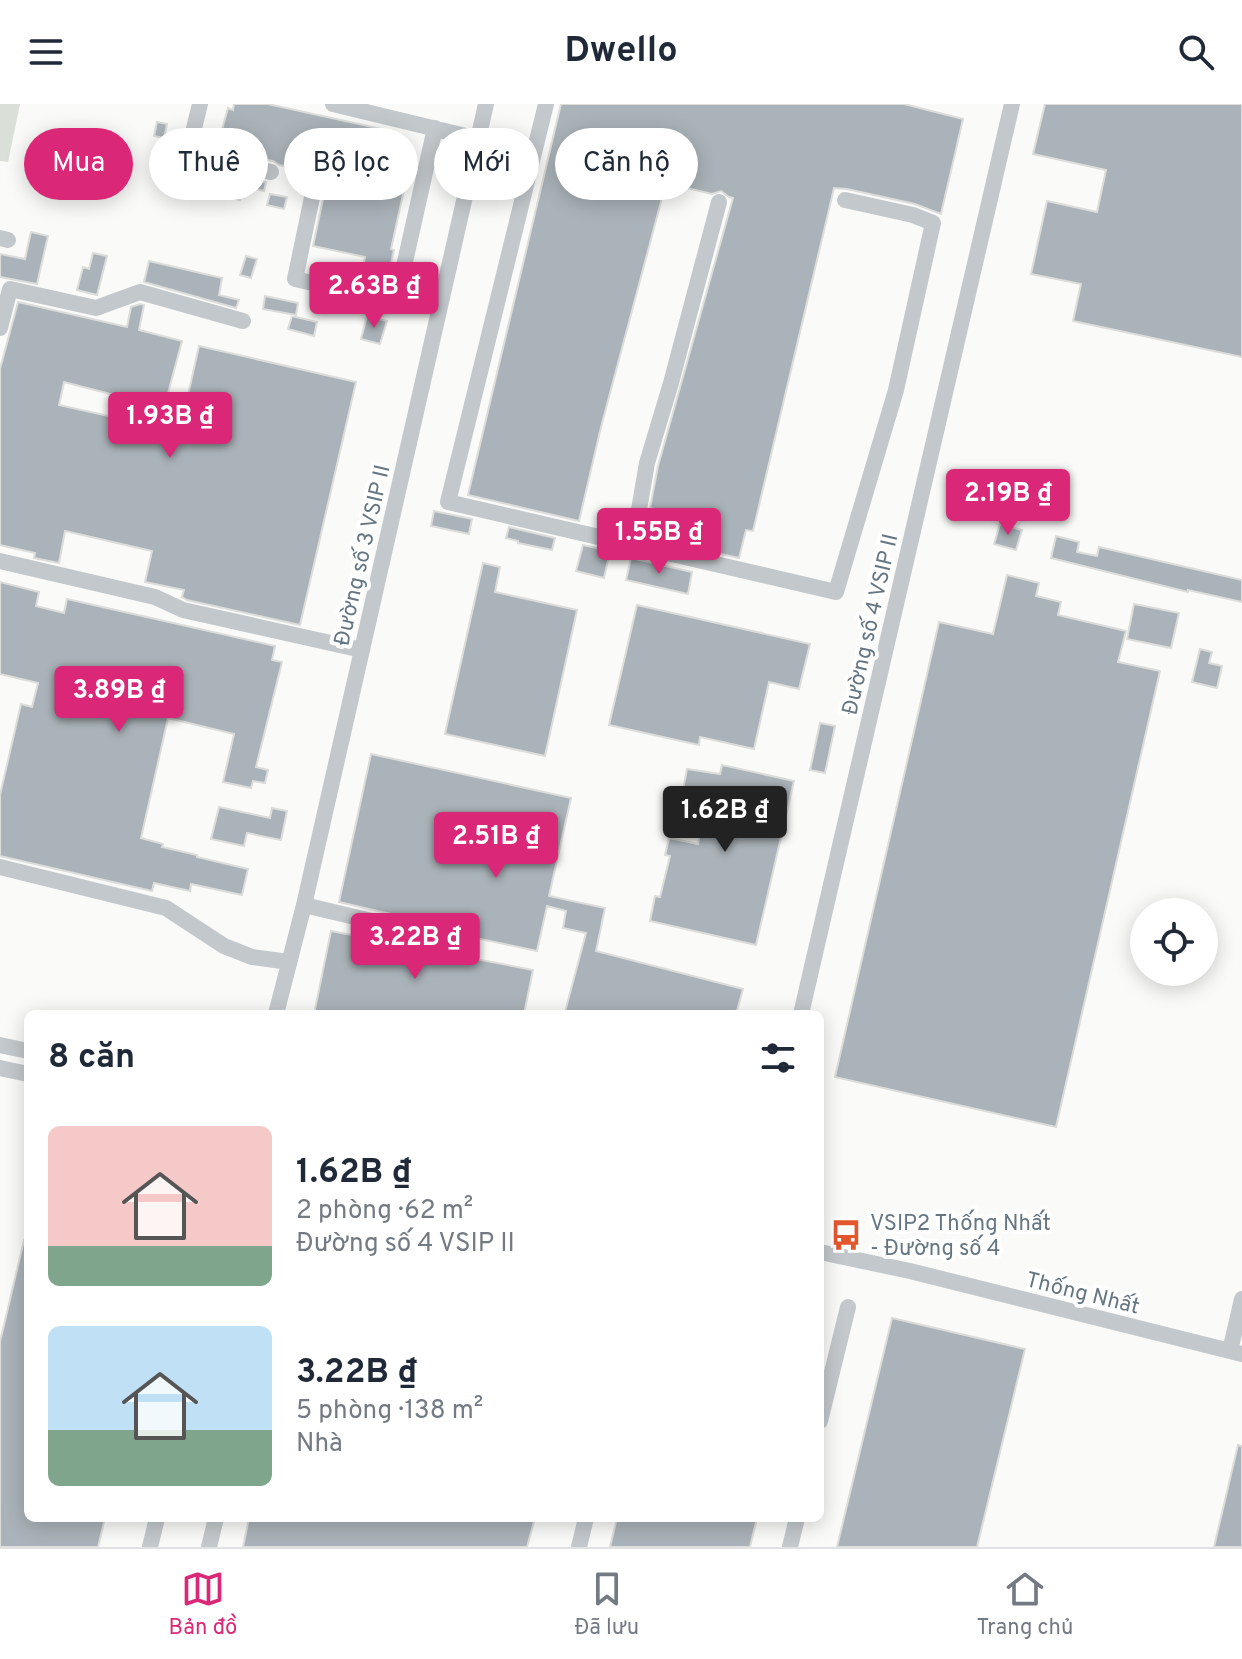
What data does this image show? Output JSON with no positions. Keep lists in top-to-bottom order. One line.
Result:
{"streets":{"street":["Đường số 3 VSIP II","Đường số 4 VSIP II","Thống Nhất"]},"places":{"bus stop":["VSIP2 Thống Nhất - Đường số 4"]},"page":{"header":"Dwello","chip":["Mua","Thuê","Bộ lọc","Mới","Căn hộ"],"price":["2.63B ₫","1.93B ₫","2.19B ₫","1.55B ₫","3.89B ₫","1.62B ₫","2.51B ₫","3.22B ₫"],"heading":"8 căn","list":[{"name":"1.62B ₫","note":"2 phòng · 62 m² · Đường số 4 VSIP II"},{"name":"3.22B ₫","note":"5 phòng · 138 m² · Nhà"}],"tabs":["Bản đồ","Đã lưu","Trang chủ"]}}
